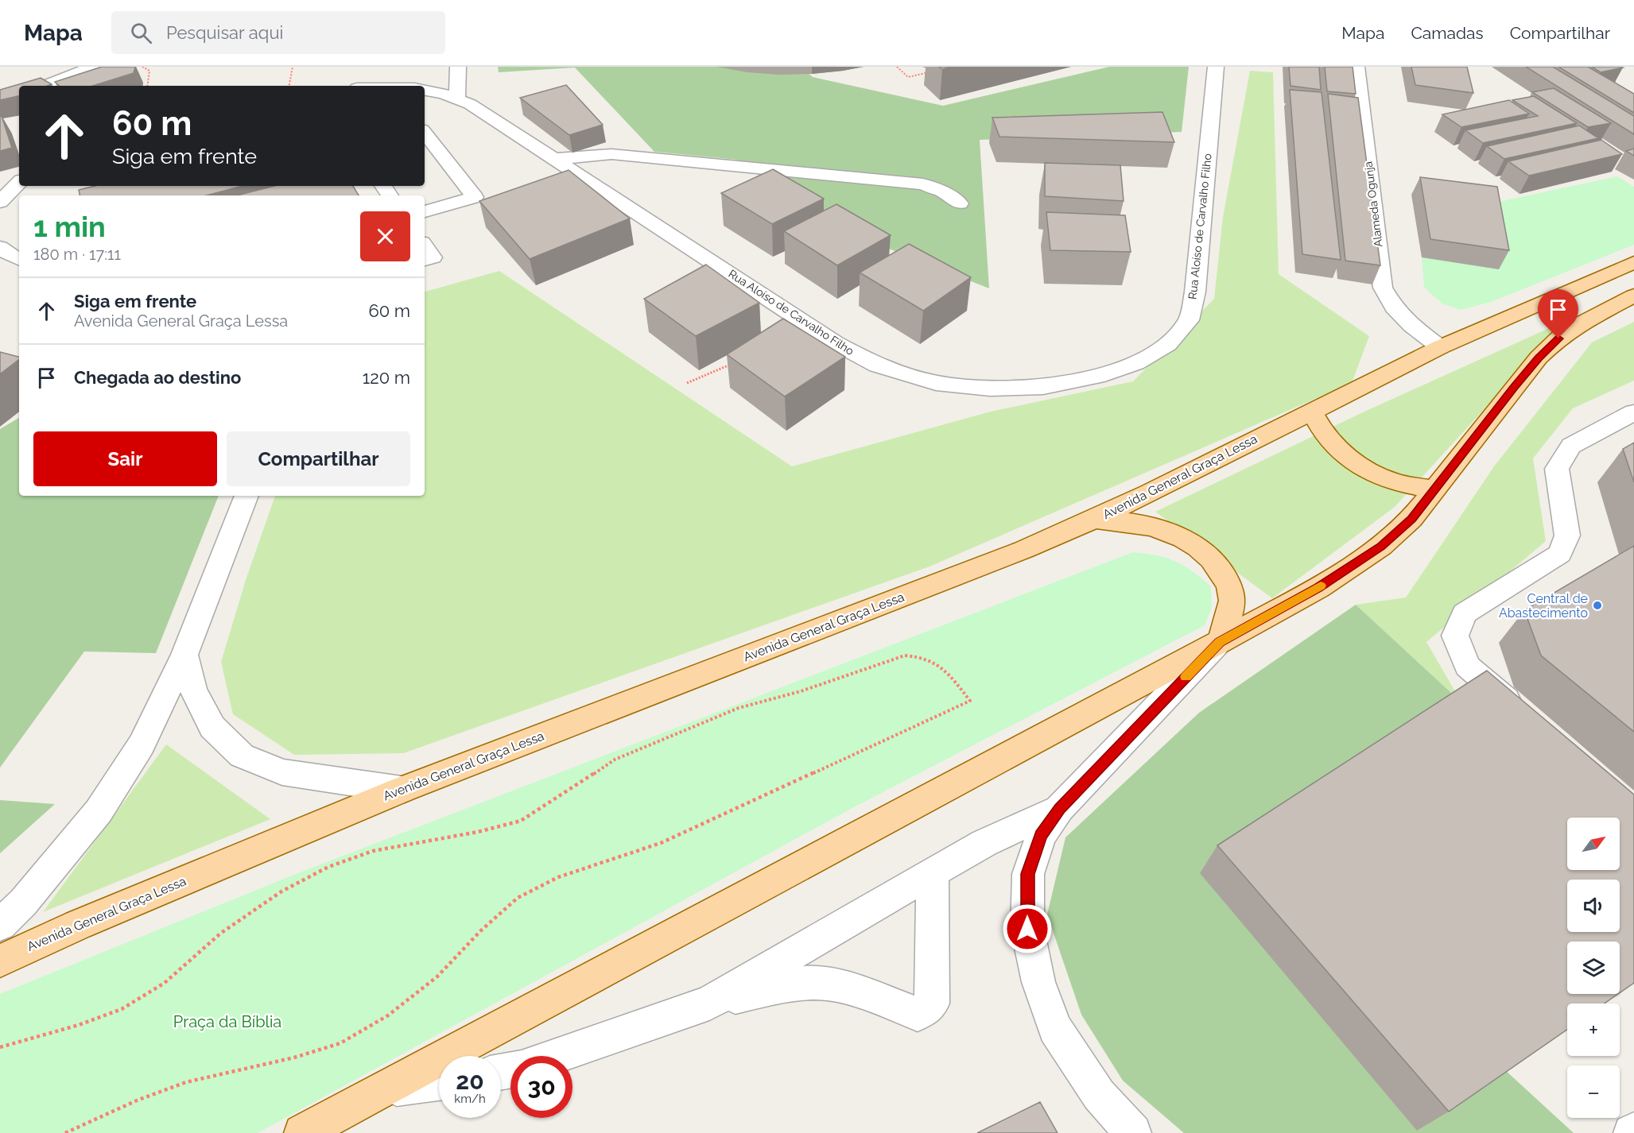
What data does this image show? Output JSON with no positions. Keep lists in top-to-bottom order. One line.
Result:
{"streets":{"main road":["Avenida General Graça Lessa"],"street":["Alameda Ogunja","Rua Aloíso de Carvalho Filho"]},"crossings":[["Alameda Ogunja","Avenida General Graça Lessa"]],"parks":["Praça da Bíblia"],"places":["Central de Abastecimento"],"north":"top right","page":{"header":"Mapa","search":"Pesquisar aqui","nav":["Mapa","Camadas","Compartilhar"],"turn":["60 m","Siga em frente"],"heading":["1 min","180 m · 17:11"],"list":[{"name":"Siga em frente","note":"Avenida General Graça Lessa","value":"60 m"},{"name":"Chegada ao destino","value":"120 m"}],"buttons":["Sair","Compartilhar"],"map_buttons":["+","−"],"speed":"20 km/h","limit":"30"}}
